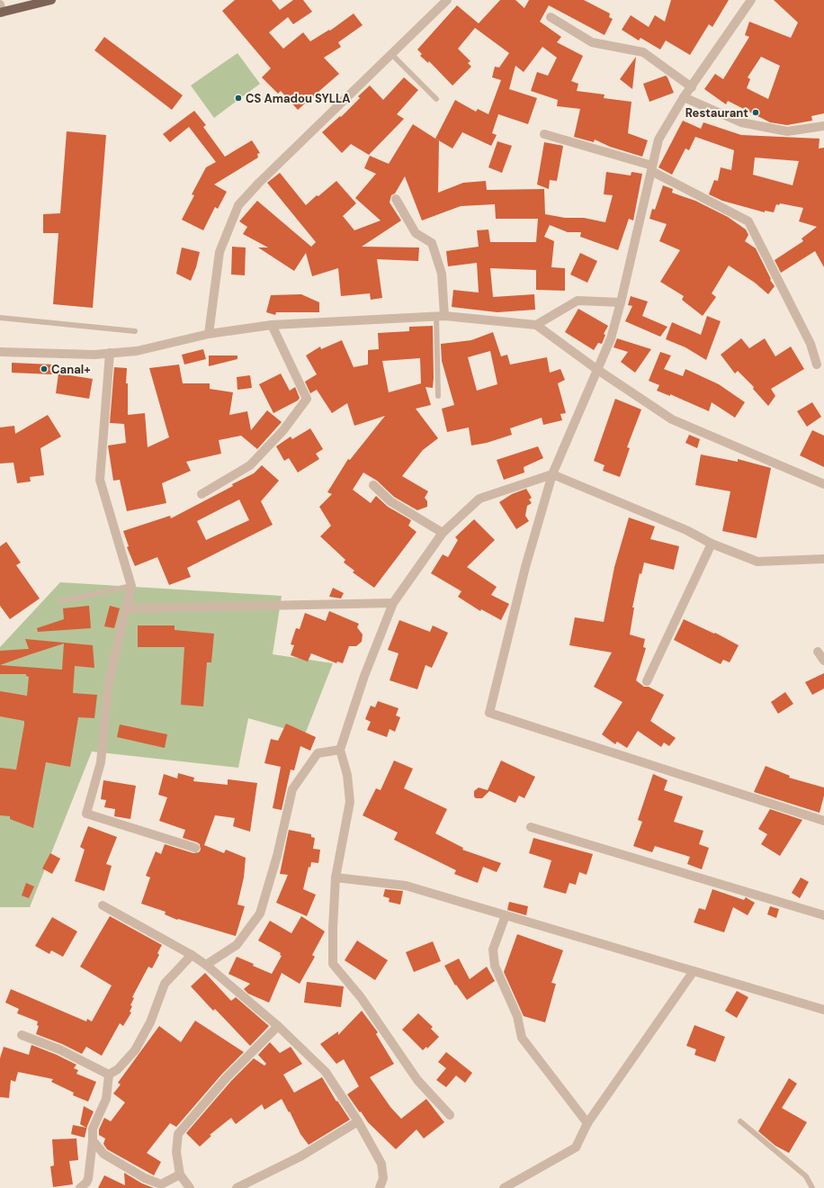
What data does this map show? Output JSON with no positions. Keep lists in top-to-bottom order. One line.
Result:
{"places":["CS Amadou SYLLA","Restaurant","Canal+"]}
